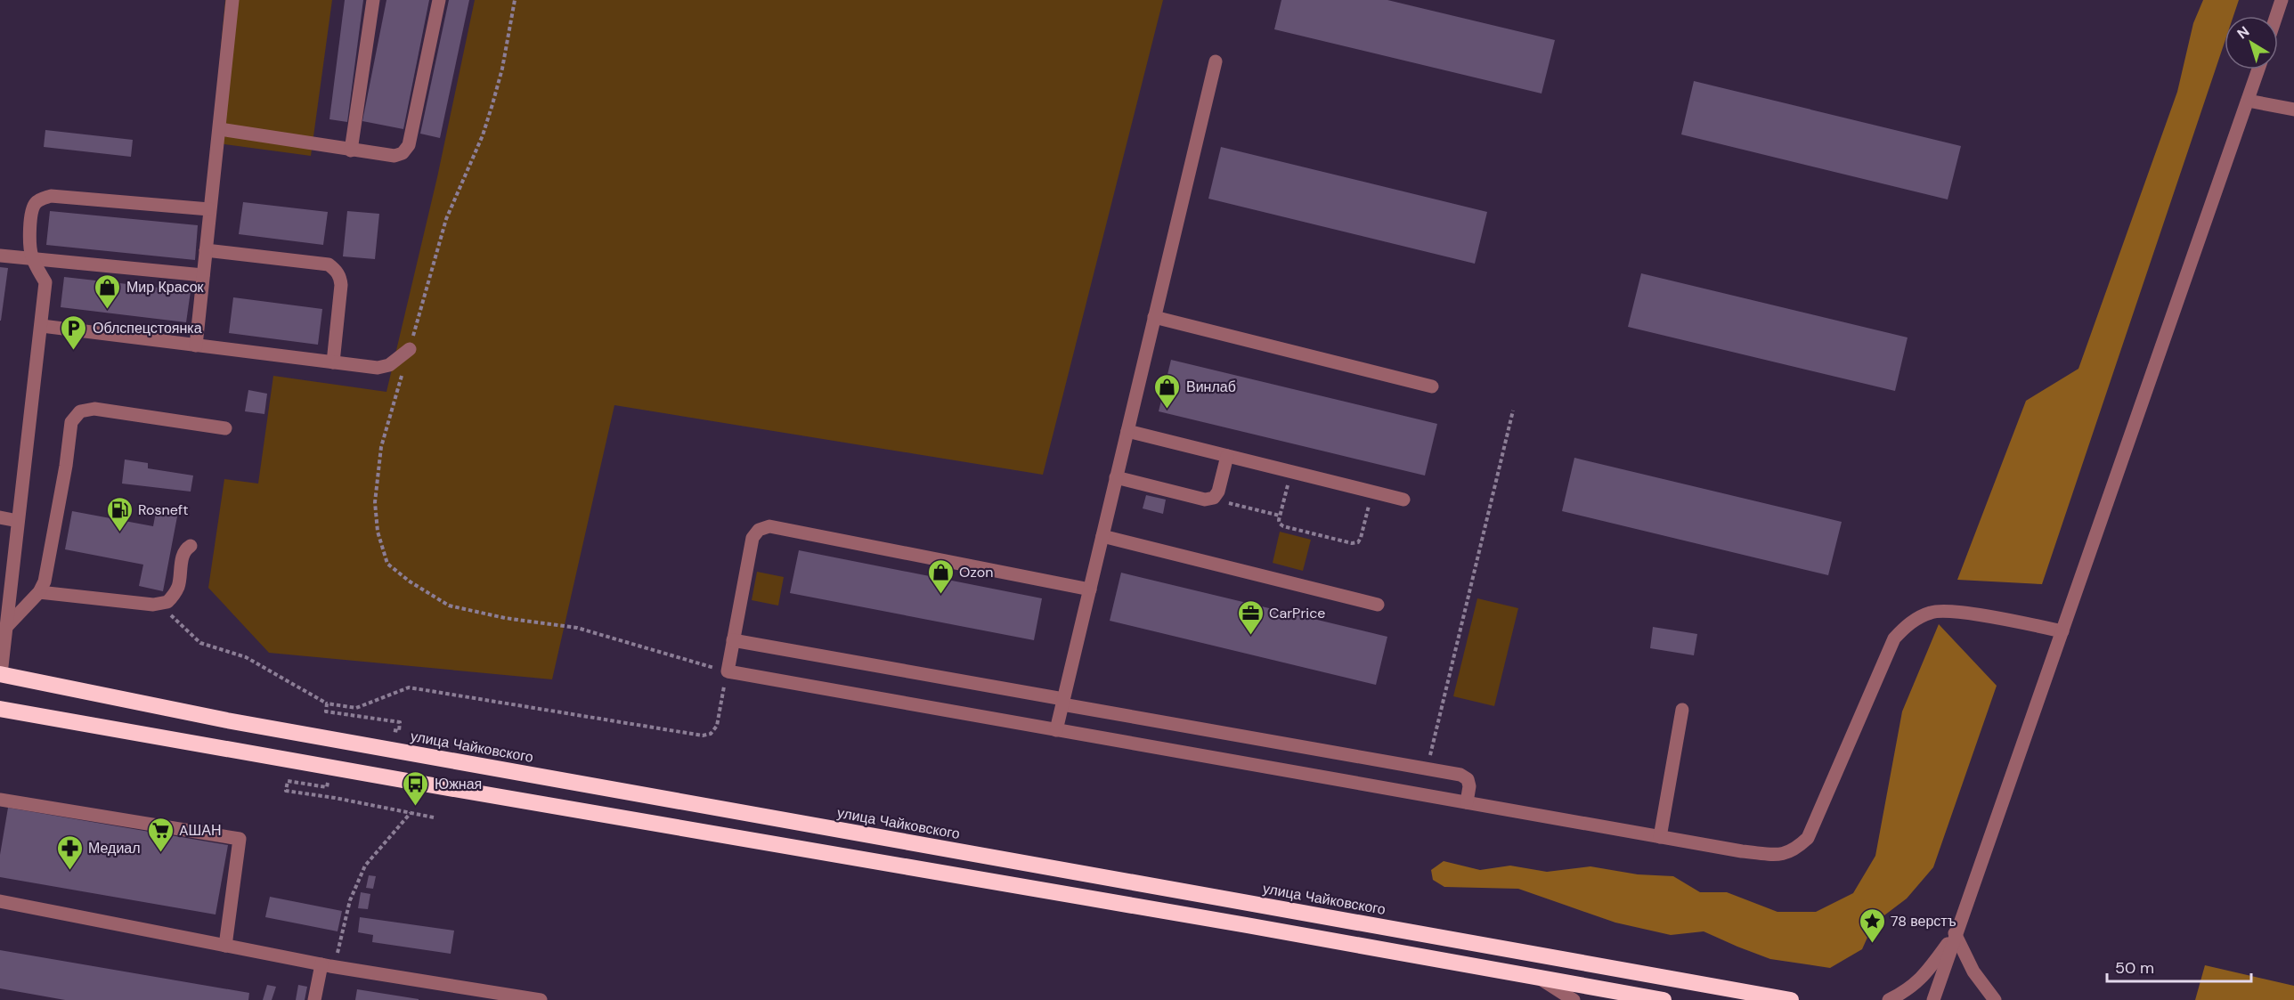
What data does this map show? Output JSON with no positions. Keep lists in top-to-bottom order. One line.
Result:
{"streets":{"highway":["улица Чайковского"]},"places":{"shop":["Мир Красок","Винлаб","Ozon"],"parking":["Облспецстоянка"],"fuel station":["Rosneft"],"office":["CarPrice"],"bus stop":["Южная"],"supermarket":["AШАН"],"pharmacy":["Медиал"],"place":["78 верстъ"]},"scale_bar":"50 m","north":"top left"}
